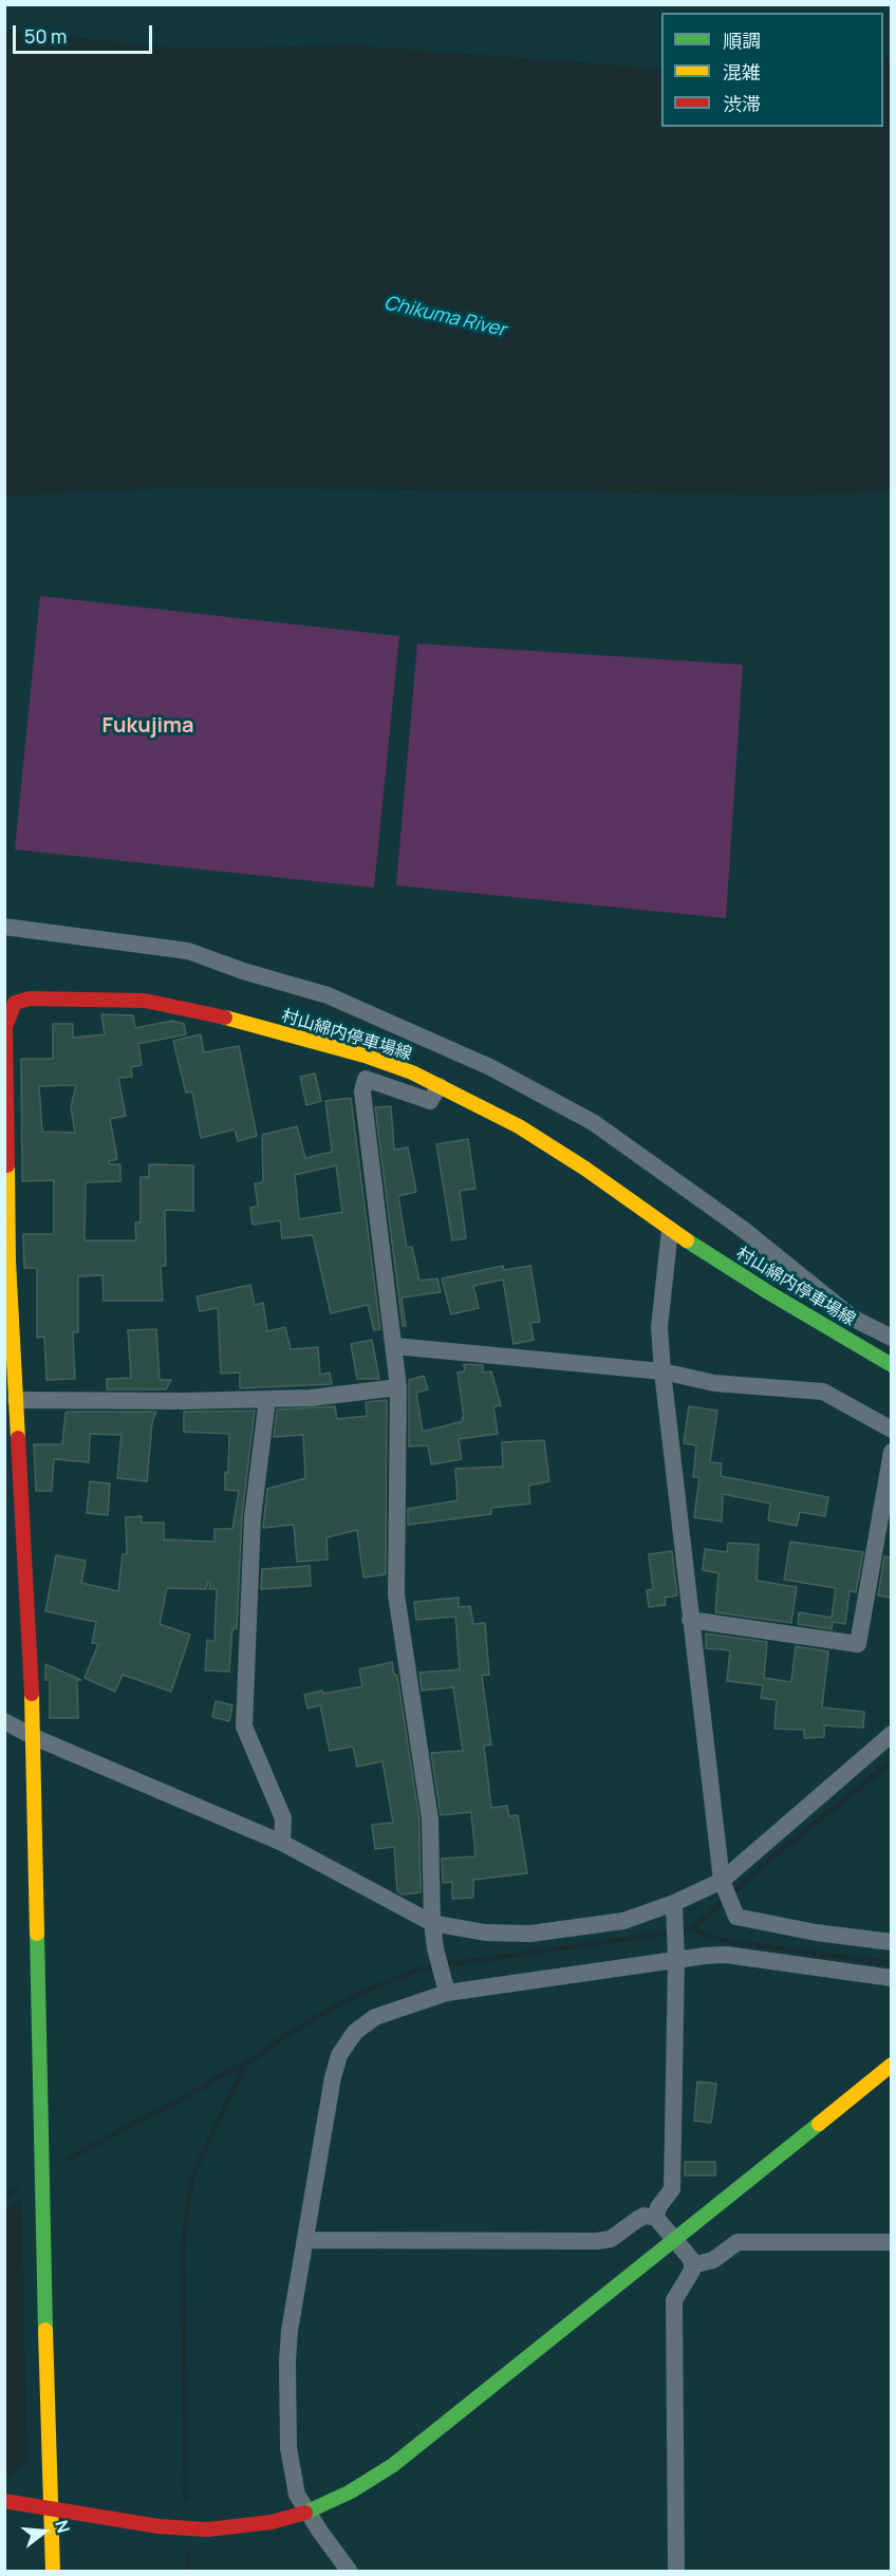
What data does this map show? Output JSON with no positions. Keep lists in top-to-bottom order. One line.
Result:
{"streets":{"street":["村山綿内停車場線"]},"districts":["Fukujima"],"water":["Chikuma River"],"legend":["順調","混雑","渋滞"],"scale_bar":"50 m","north":"right"}
